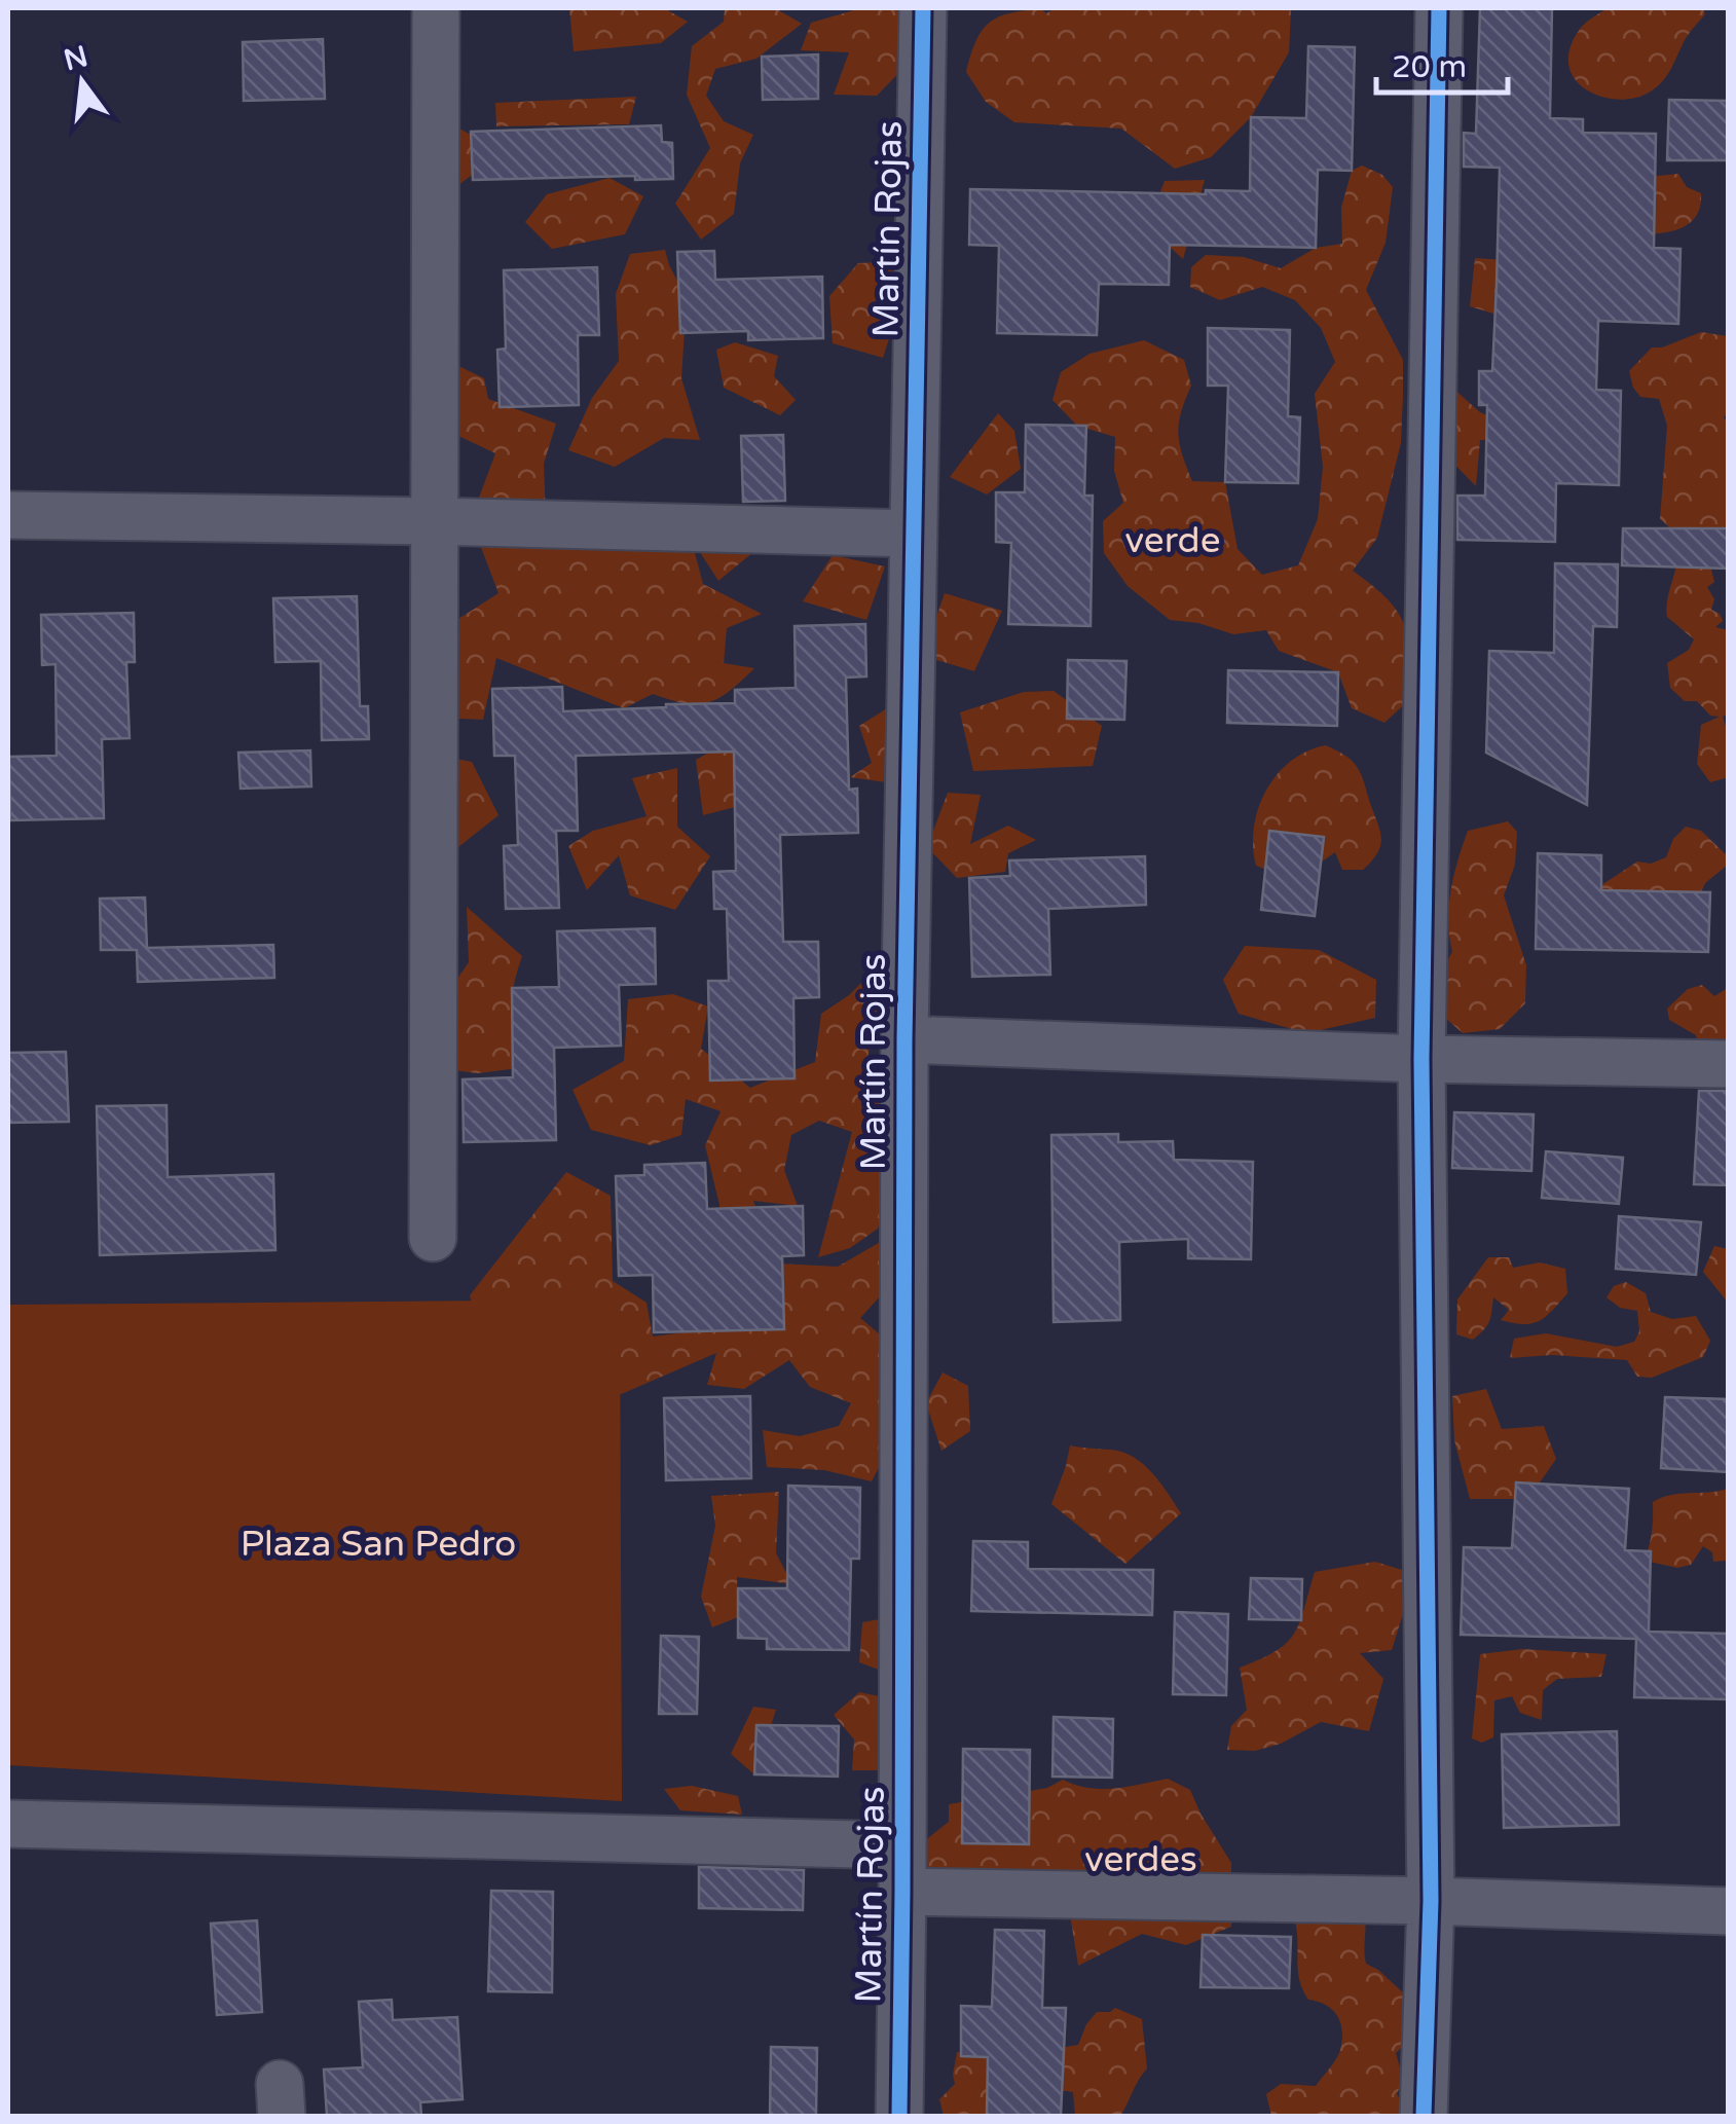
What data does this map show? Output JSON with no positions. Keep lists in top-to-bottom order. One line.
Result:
{"streets":{"street":["Martín Rojas"]},"parks":["verde","Plaza San Pedro","verdes"],"scale_bar":"20 m","north":"top"}
